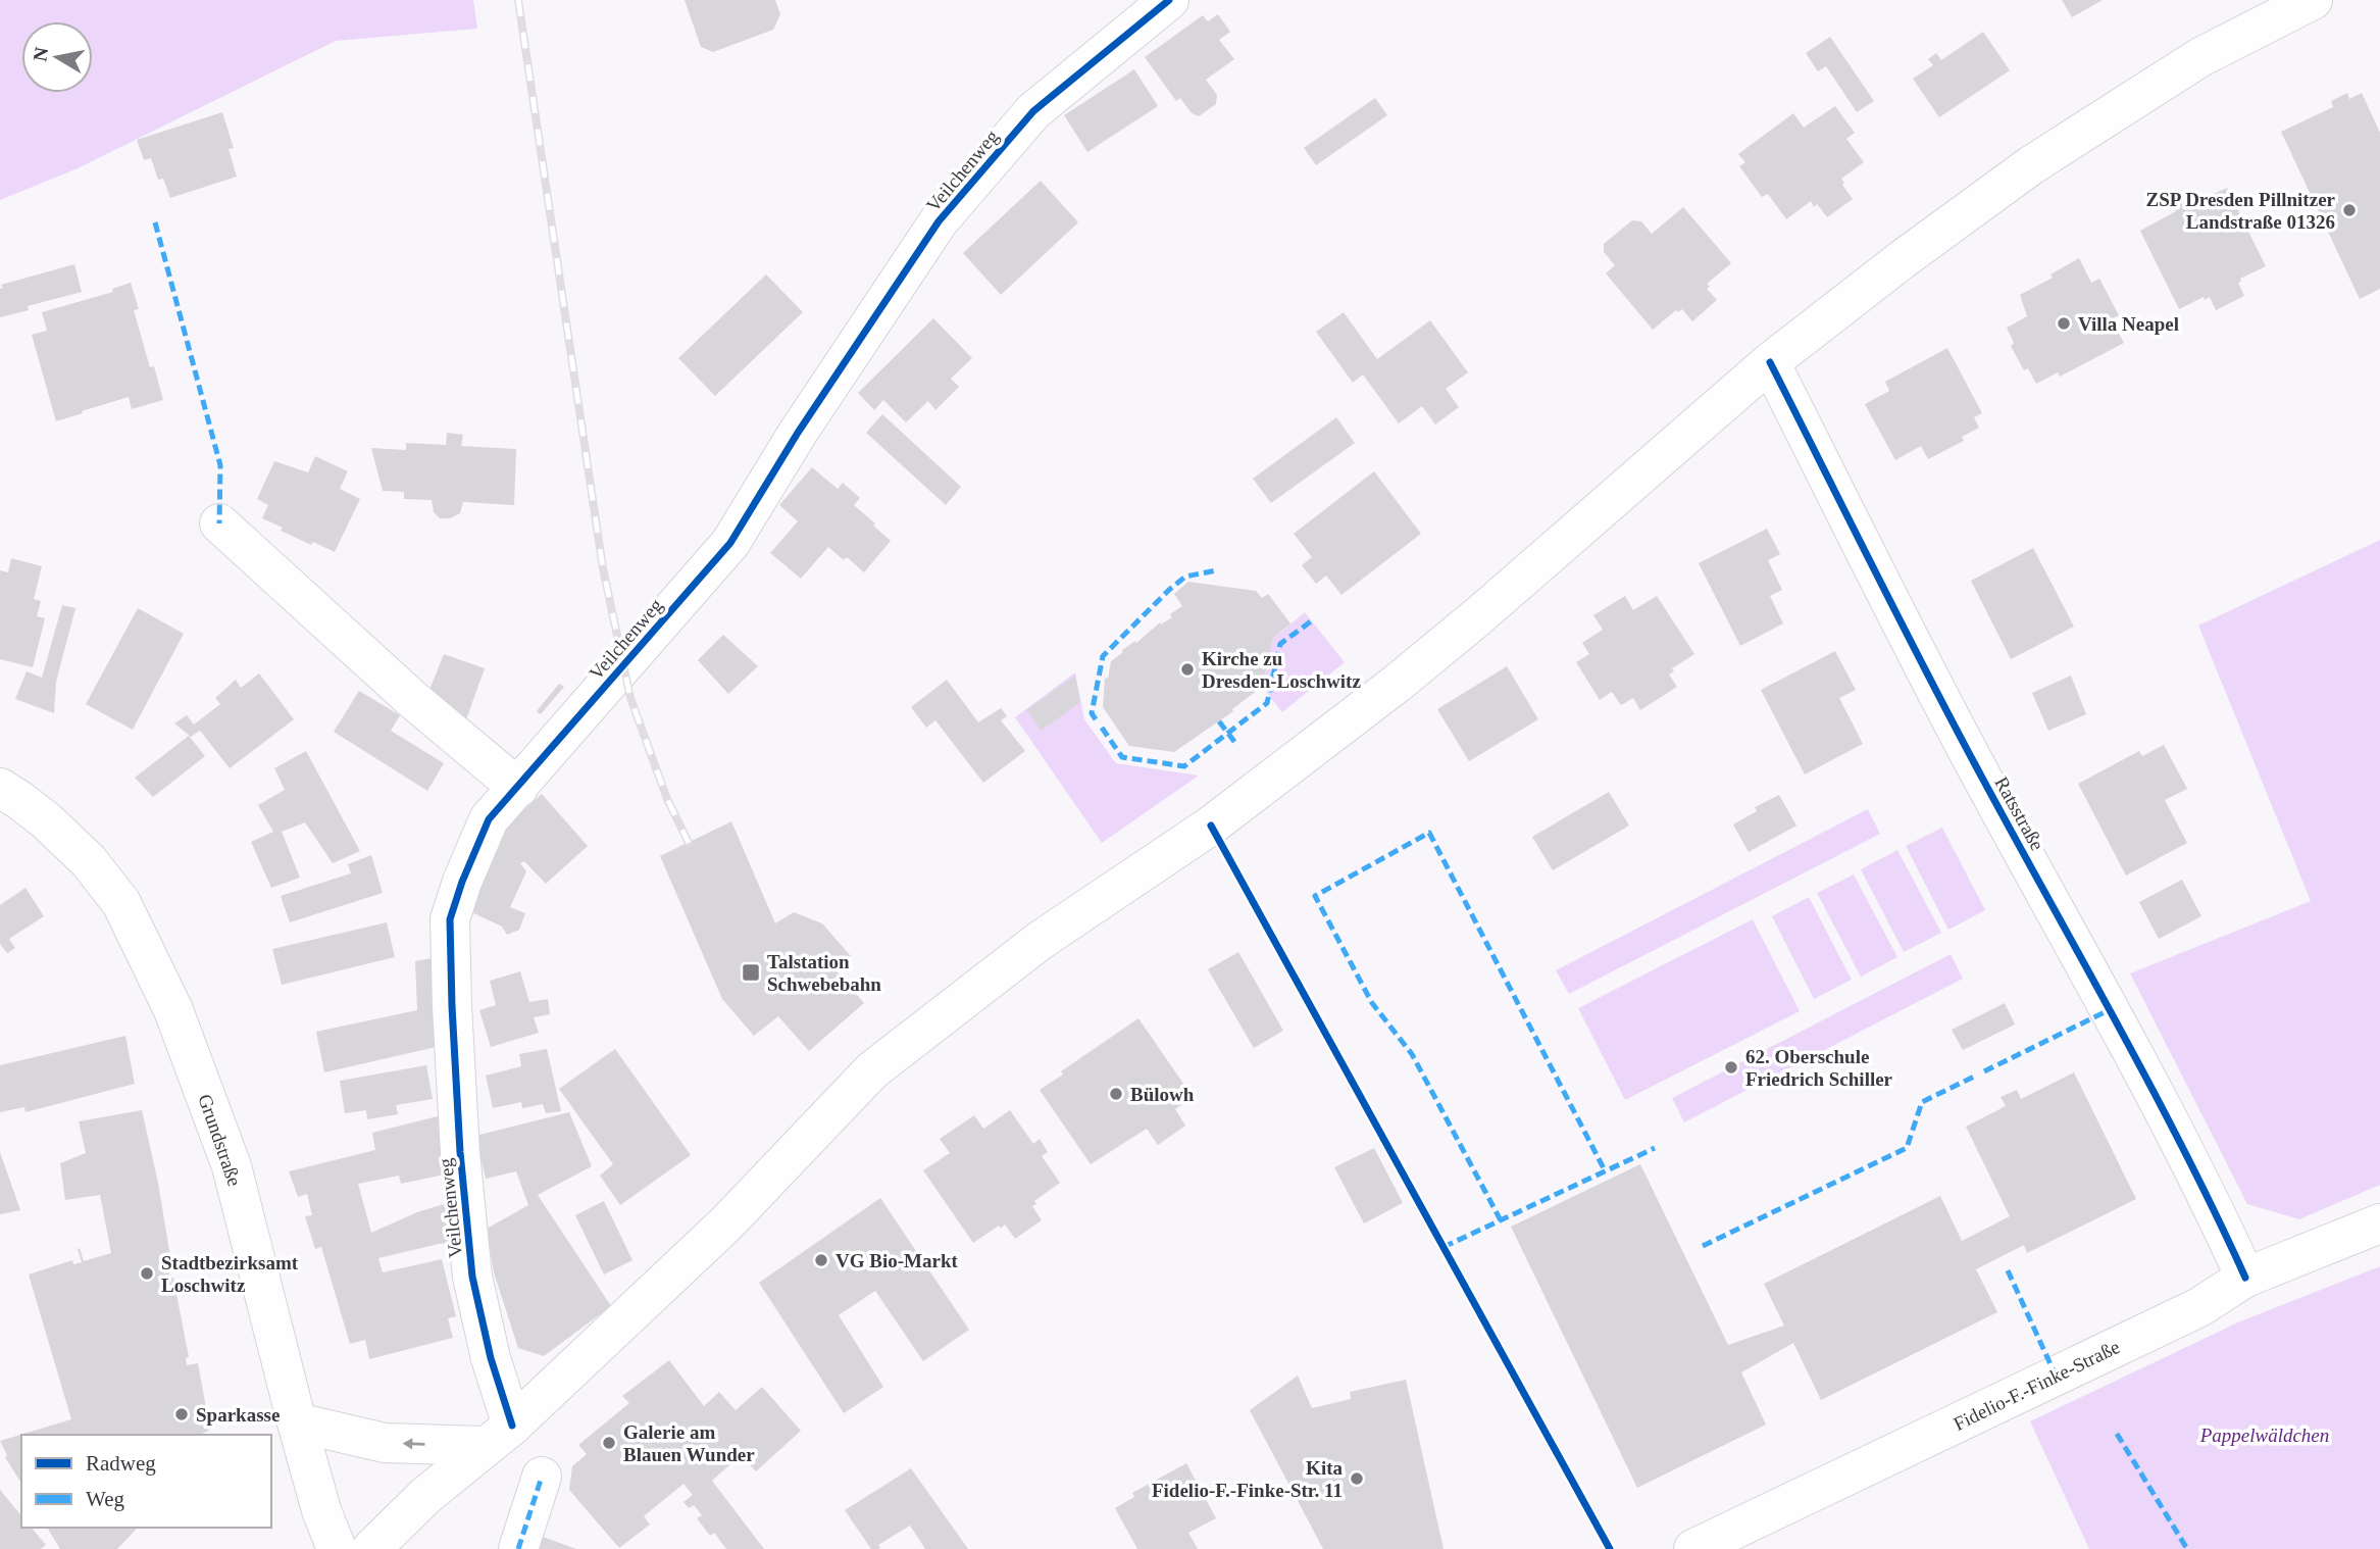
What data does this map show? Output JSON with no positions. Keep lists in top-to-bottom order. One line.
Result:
{"streets":{"street":["Veilchenweg","Ratsstraße","Grundstraße","Fidelio-F.-Finke-Straße"]},"crossings":[["Ratsstraße","Fidelio-F.-Finke-Straße"]],"parks":["Pappelwäldchen"],"places":{"other":["ZSP Dresden Pillnitzer Landstraße 01326","Villa Neapel","Kirche zu Dresden-Loschwitz","62. Oberschule Friedrich Schiller","Bülowh","VG Bio-Markt","Stadtbezirksamt Loschwitz","Sparkasse","Galerie am Blauen Wunder","Kita Fidelio-F.-Finke-Str. 11"],"transit":["Talstation Schwebebahn"]},"legend":["Radweg","Weg"],"north":"left"}
